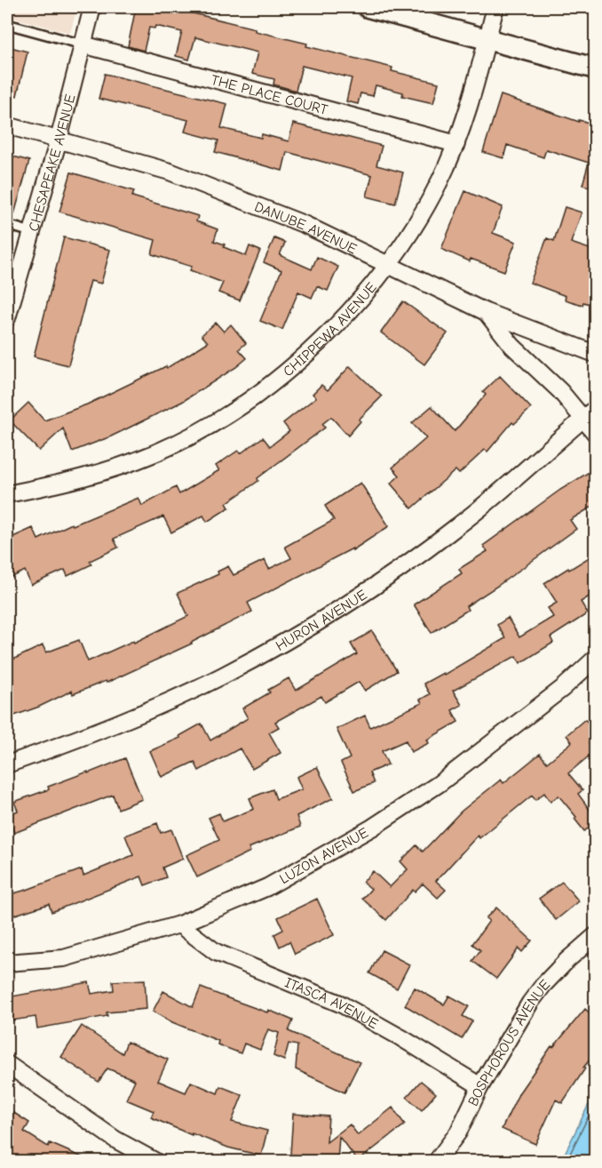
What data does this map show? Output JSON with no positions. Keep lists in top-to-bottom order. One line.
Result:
{"streets":{"street":["THE PLACE COURT","CHESAPEAKE AVENUE","DANUBE AVENUE","CHIPPEWA AVENUE","HURON AVENUE","LUZON AVENUE","ITASCA AVENUE","BOSPHOROUS AVENUE"]},"crossings":[["THE PLACE COURT","CHESAPEAKE AVENUE"],["THE PLACE COURT","CHIPPEWA AVENUE"],["CHESAPEAKE AVENUE","DANUBE AVENUE"],["DANUBE AVENUE","CHIPPEWA AVENUE"],["LUZON AVENUE","ITASCA AVENUE"],["ITASCA AVENUE","BOSPHOROUS AVENUE"]]}
